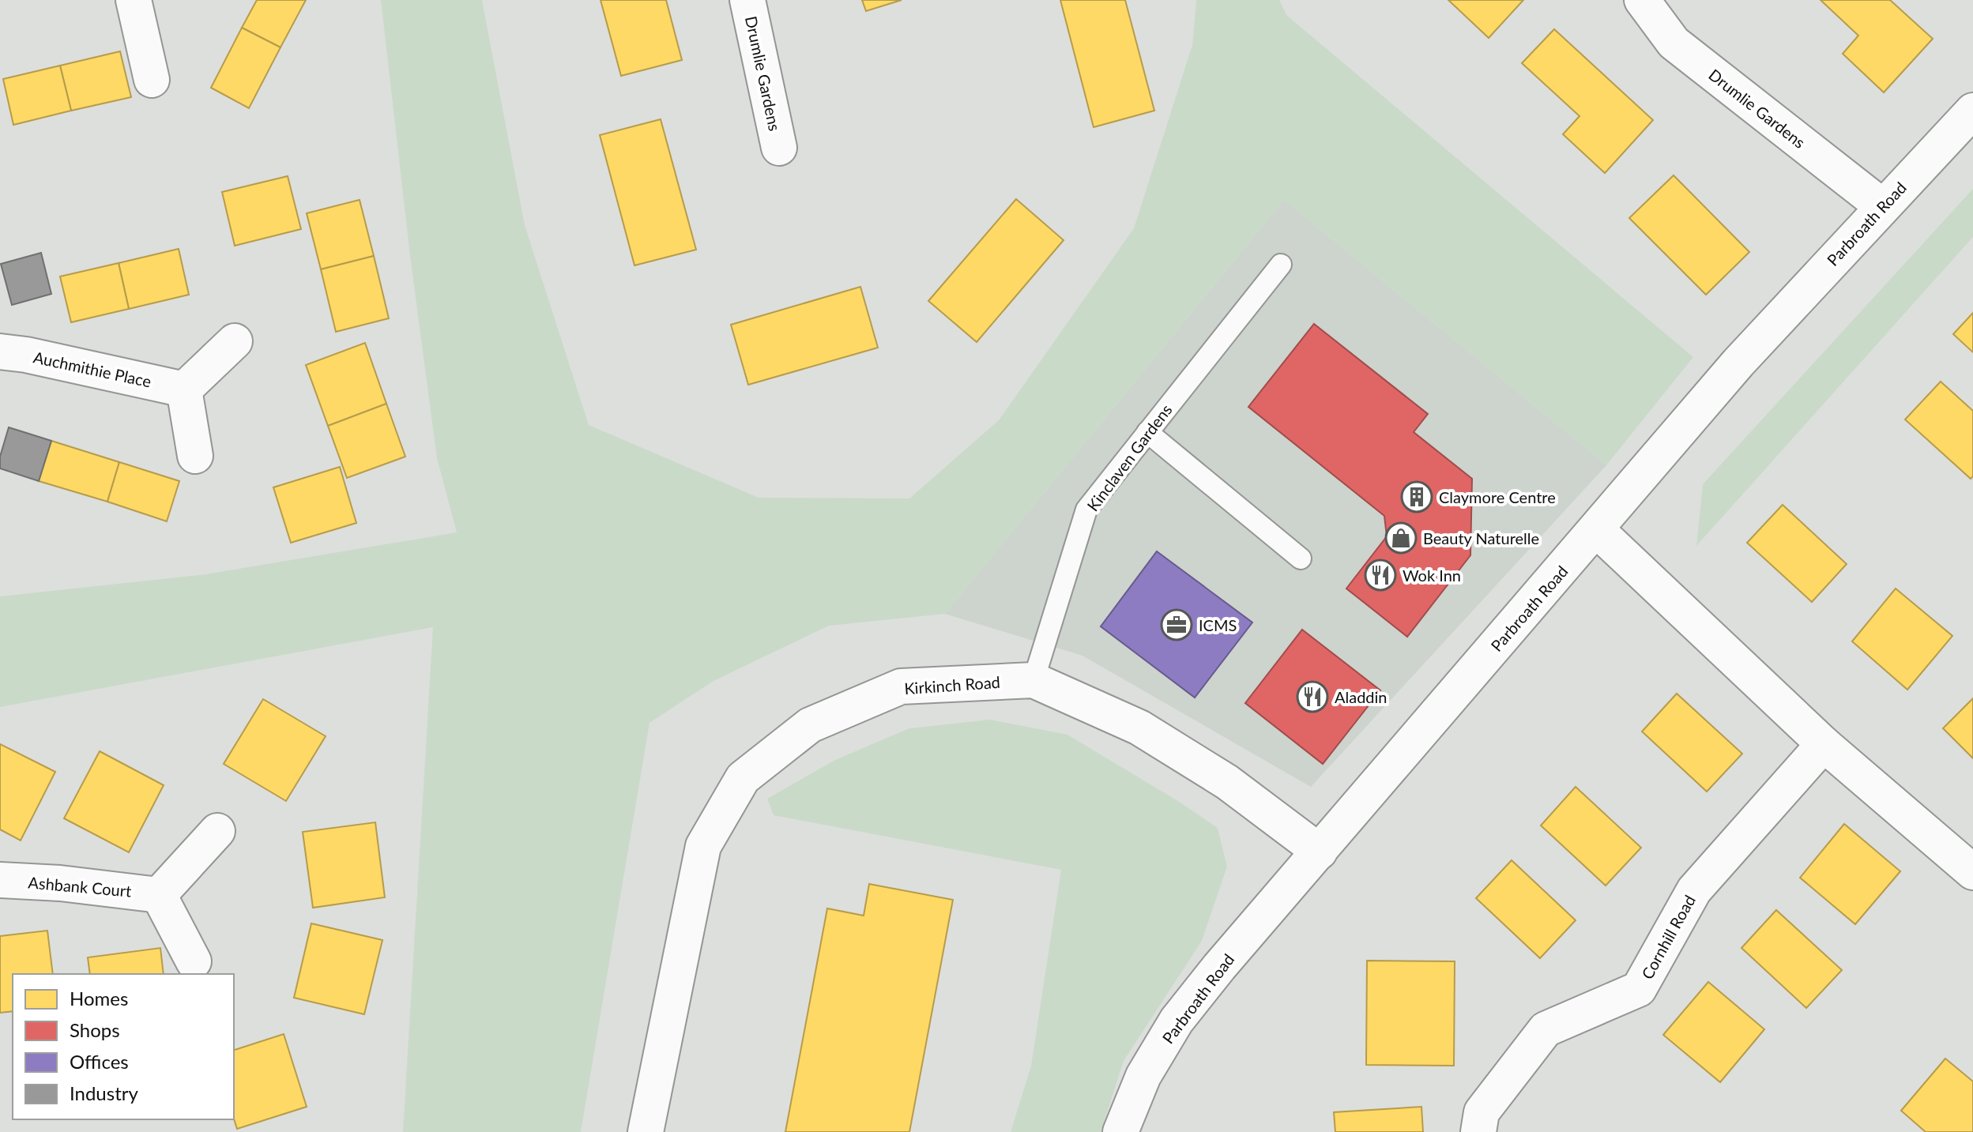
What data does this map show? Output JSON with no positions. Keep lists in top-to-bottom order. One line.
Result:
{"streets":{"street":["Drumlie Gardens","Parbroath Road","Auchmithie Place","Kirkinch Road","Ashbank Court","Cornhill Road"],"lane":["Kinclaven Gardens"]},"crossings":[["Drumlie Gardens","Parbroath Road"],["Parbroath Road","Kirkinch Road"],["Kinclaven Gardens","Kirkinch Road"]],"places":{"building":["Claymore Centre"],"shop":["Beauty Naturelle"],"restaurant":["Wok Inn","Aladdin"],"office":["ICMS"]},"legend":["Homes","Shops","Offices","Industry"]}
